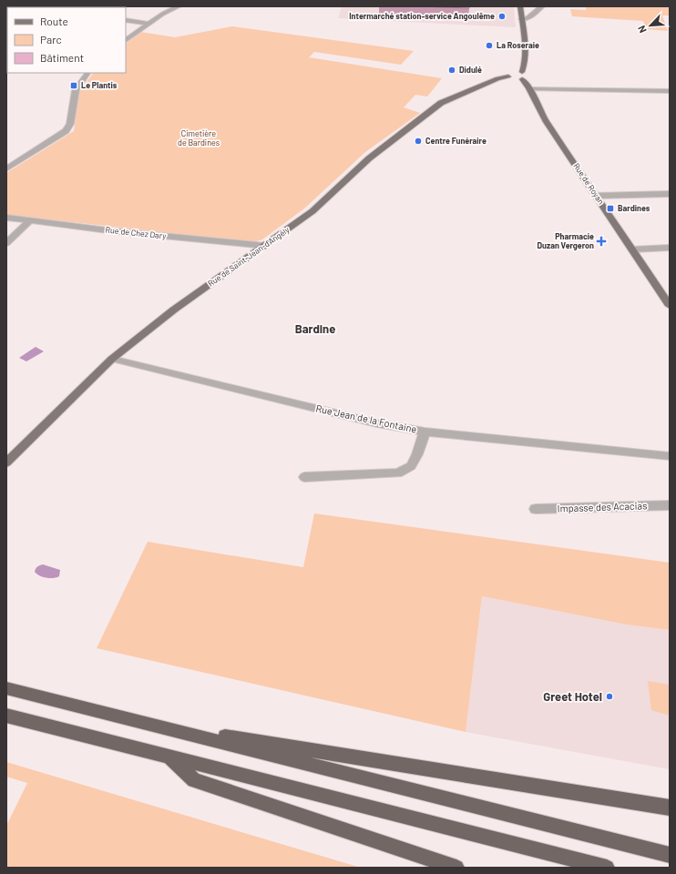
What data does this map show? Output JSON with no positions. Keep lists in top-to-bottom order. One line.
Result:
{"streets":{"main road":["Rue de Royan","Rue de Saint-Jean-d'Angély"],"street":["Rue de Chez Dary","Rue Jean de la Fontaine","Impasse des Acacias"]},"crossings":[["Rue de Royan","Rue de Saint-Jean-d'Angély"],["Rue de Chez Dary","Rue de Saint-Jean-d'Angély"],["Rue de Saint-Jean-d'Angély","Rue Jean de la Fontaine"]],"districts":["Bardine"],"parks":["Cimetière de Bardines"],"places":{"other":["Intermarché station-service Angoulême","La Roseraie","Didulé","Centre Funéraire","Greet Hotel"],"transit":["Le Plantis","Bardines"],"health":["Pharmacie Duzan Vergeron"]},"legend":["Route","Parc","Bâtiment"],"north":"bottom left"}
